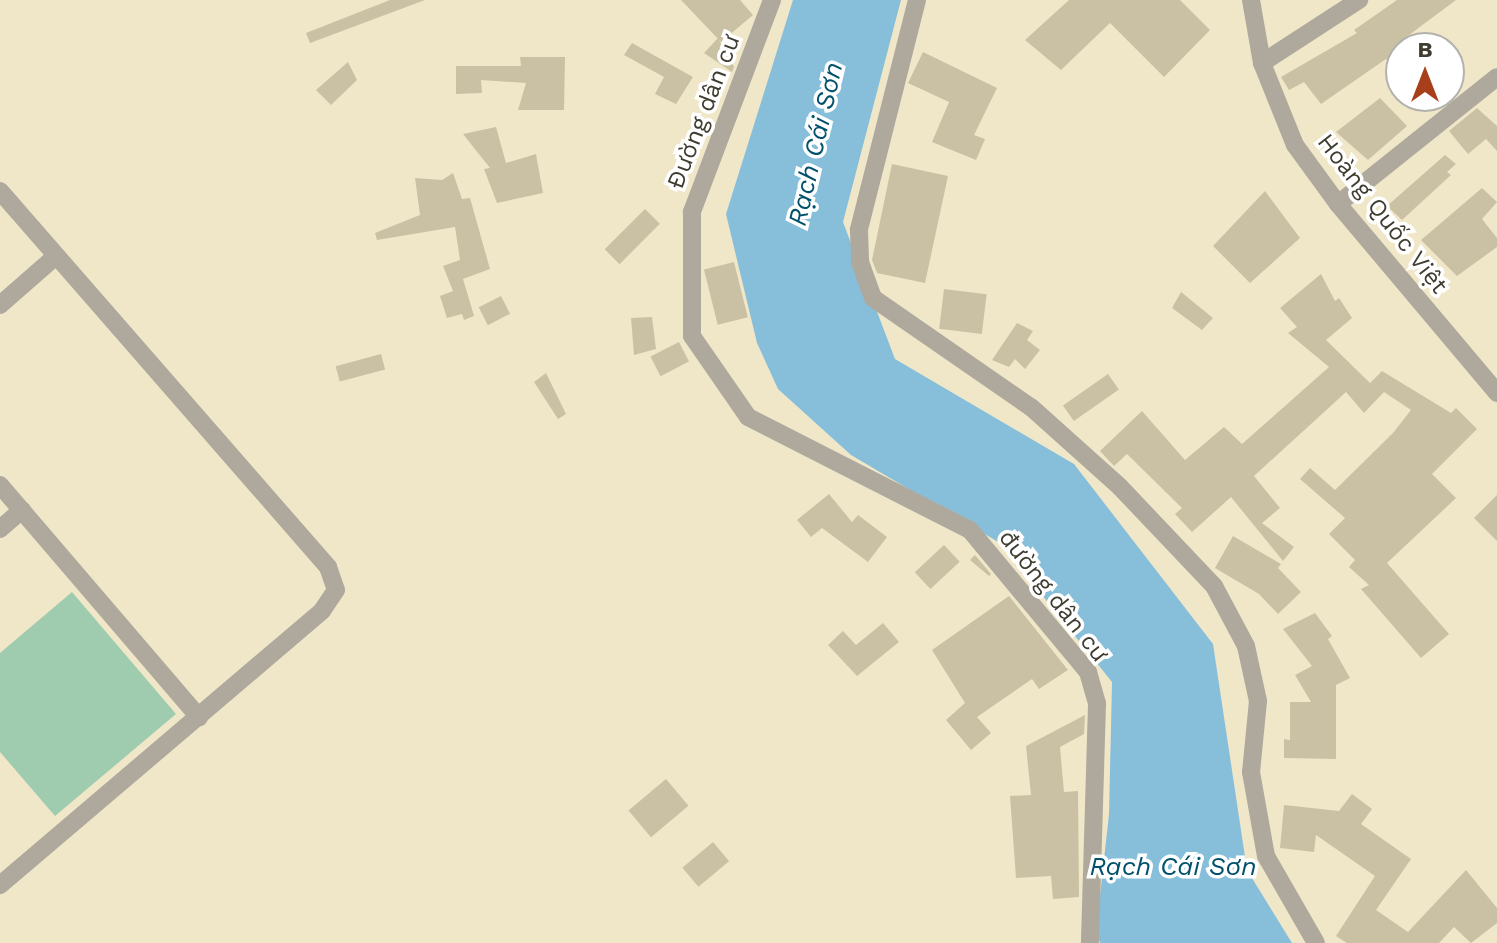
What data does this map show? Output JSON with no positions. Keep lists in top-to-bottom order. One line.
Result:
{"streets":{"street":["Đường dân cư","Hoàng Quốc Việt","đường dân cư"]},"crossings":[["Đường dân cư","đường dân cư"]],"water":["Rạch Cái Sơn"],"north":"top"}
